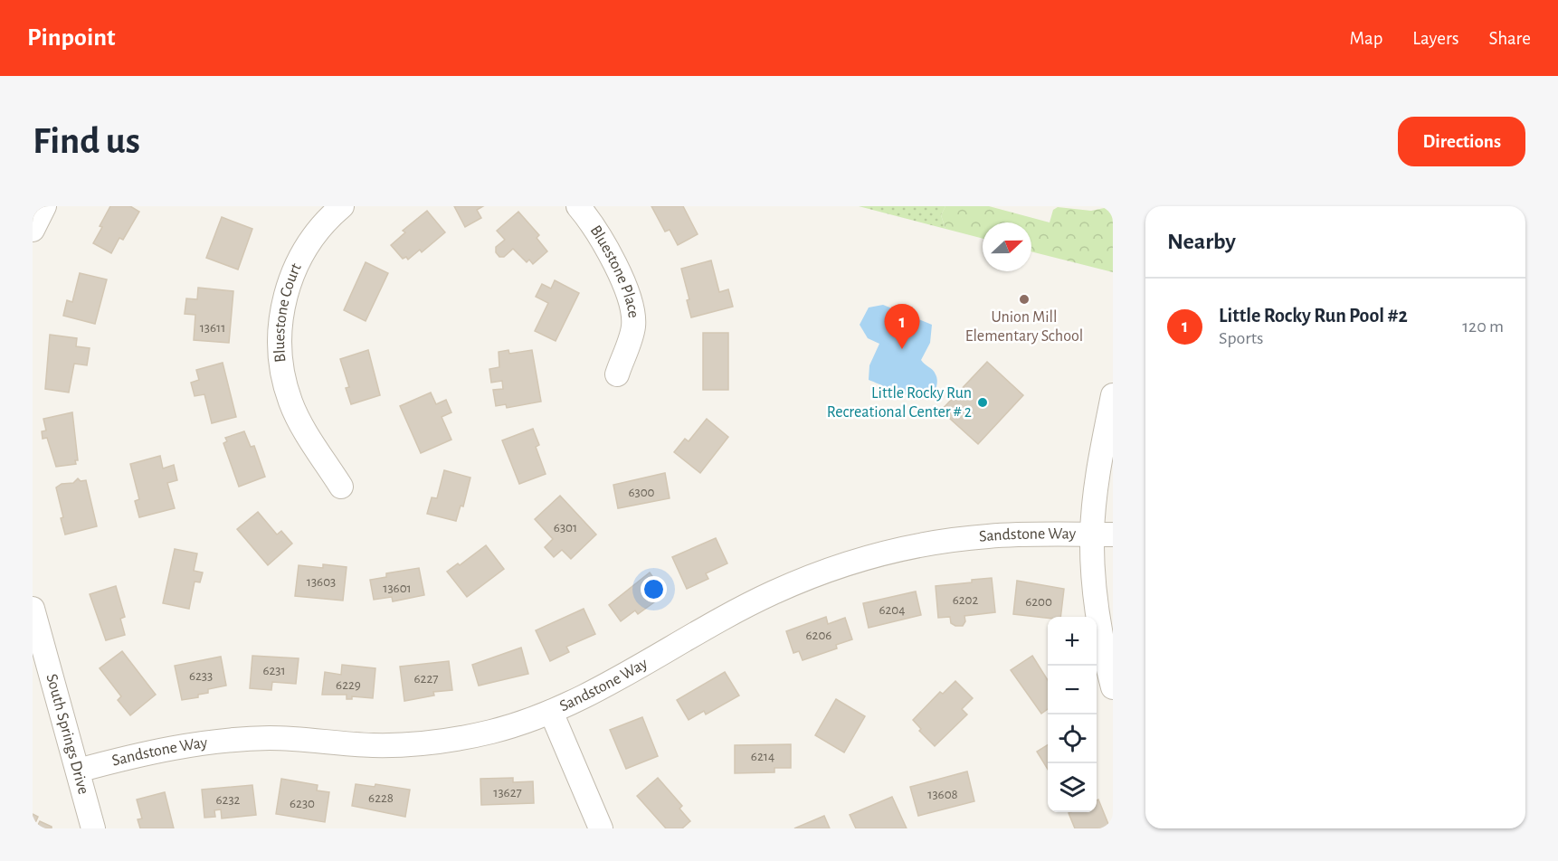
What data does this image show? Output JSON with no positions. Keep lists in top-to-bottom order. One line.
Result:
{"streets":{"street":["Bluestone Place","Bluestone Court","Sandstone Way","South Springs Drive"]},"crossings":[["Sandstone Way","South Springs Drive"]],"places":["Union Mill Elementary School","Little Rocky Run Recreational Center # 2"],"house_numbers":["13611","6300","6301","13603","13601","6202","6200","6204","6206","6231","6233","6227","6229","6214","13627","13608","6228","6232","6230"],"north":"right","page":{"header":"Pinpoint","nav":["Map","Layers","Share"],"buttons":"Directions","title":"Find us","heading":"Nearby","list":[{"mark":"1","name":"Little Rocky Run Pool #2","note":"Sports","value":"120 m"}],"pins":"1","map_buttons":["+","−"]}}
